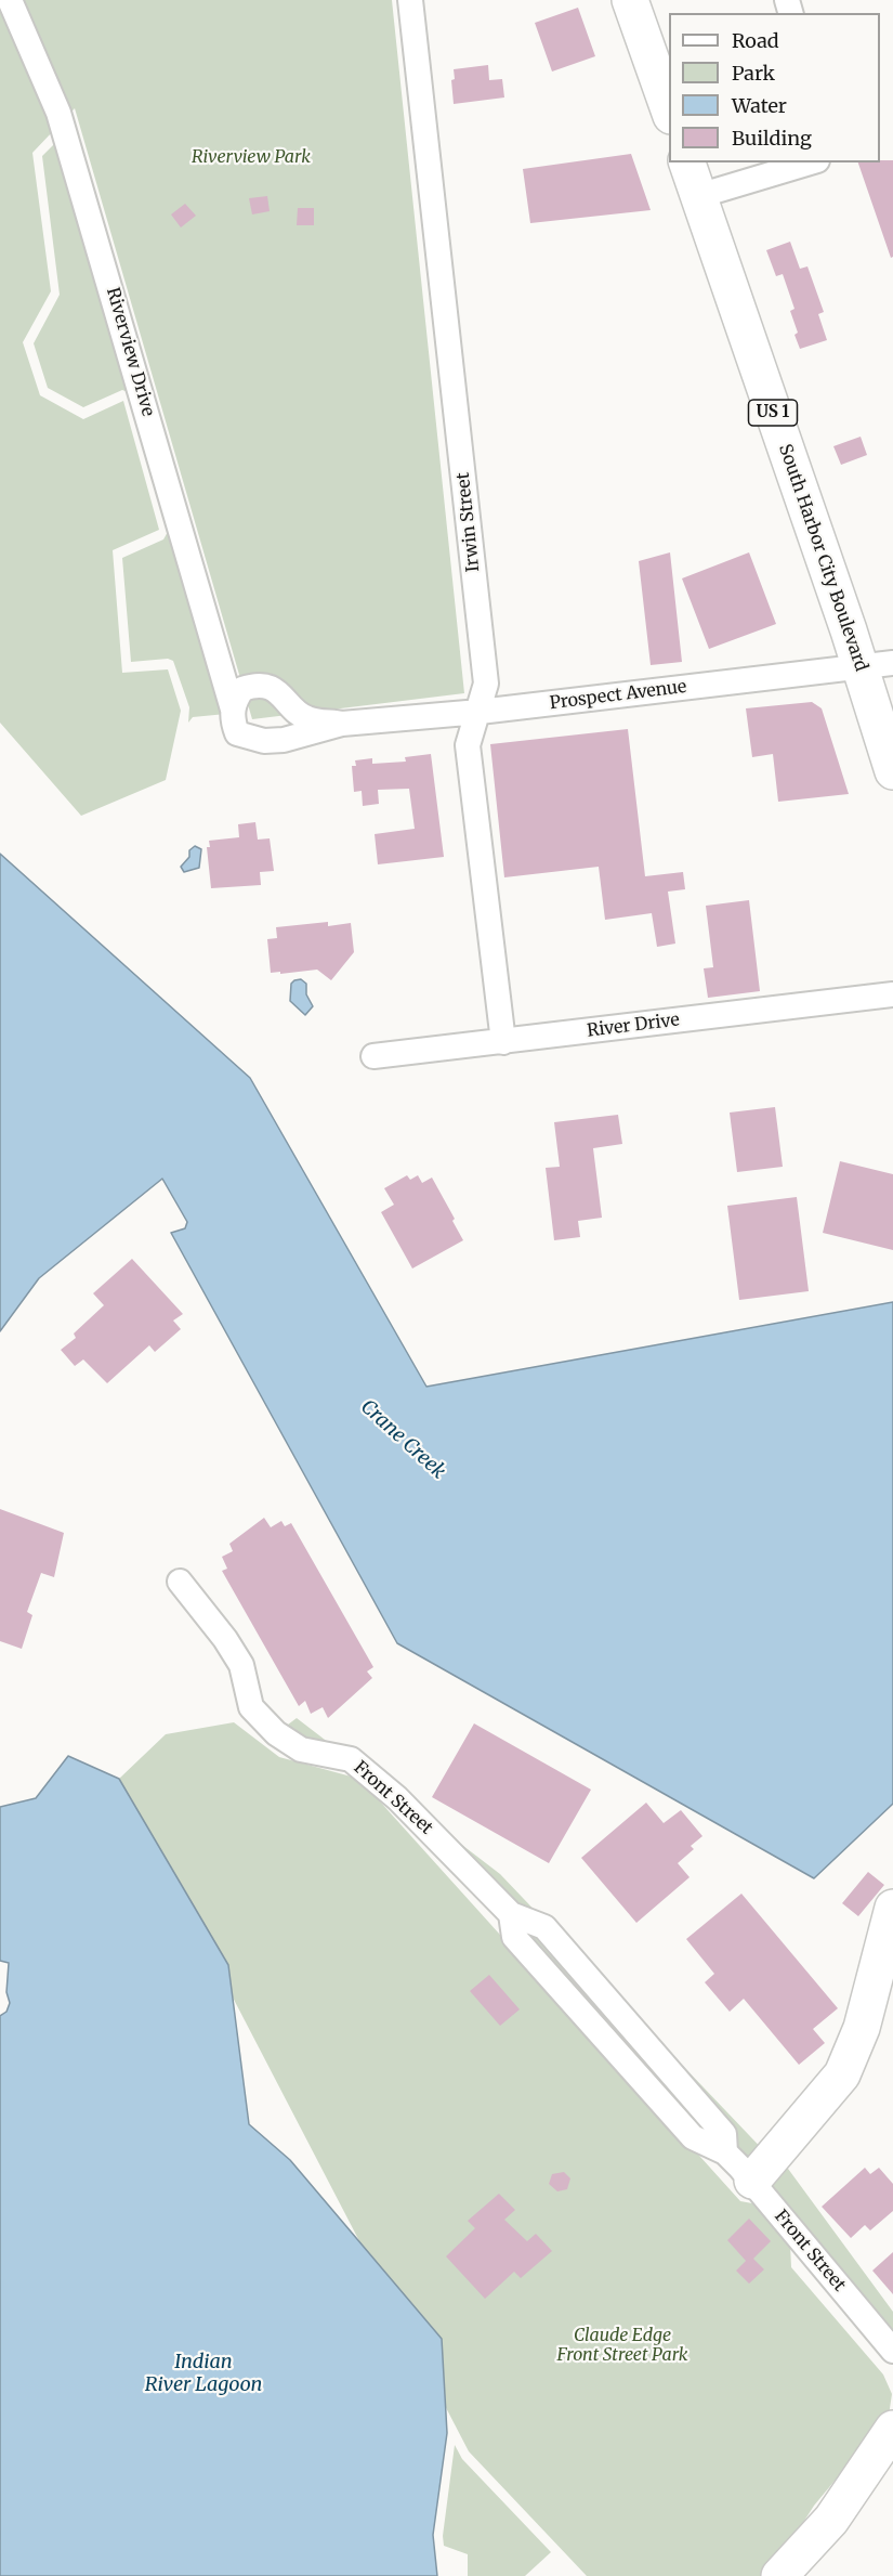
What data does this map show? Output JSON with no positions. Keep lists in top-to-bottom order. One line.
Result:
{"streets":{"main road":["US 1","South Harbor City Boulevard"],"street":["Riverview Drive","Irwin Street","Prospect Avenue","River Drive","Front Street"]},"crossings":[["Riverview Drive","Prospect Avenue"],["Irwin Street","Prospect Avenue"],["Irwin Street","River Drive"],["South Harbor City Boulevard","Prospect Avenue"]],"water":["Crane Creek","Indian River Lagoon"],"parks":["Riverview Park","Claude Edge Front Street Park"],"legend":["Road","Park","Water","Building"]}
